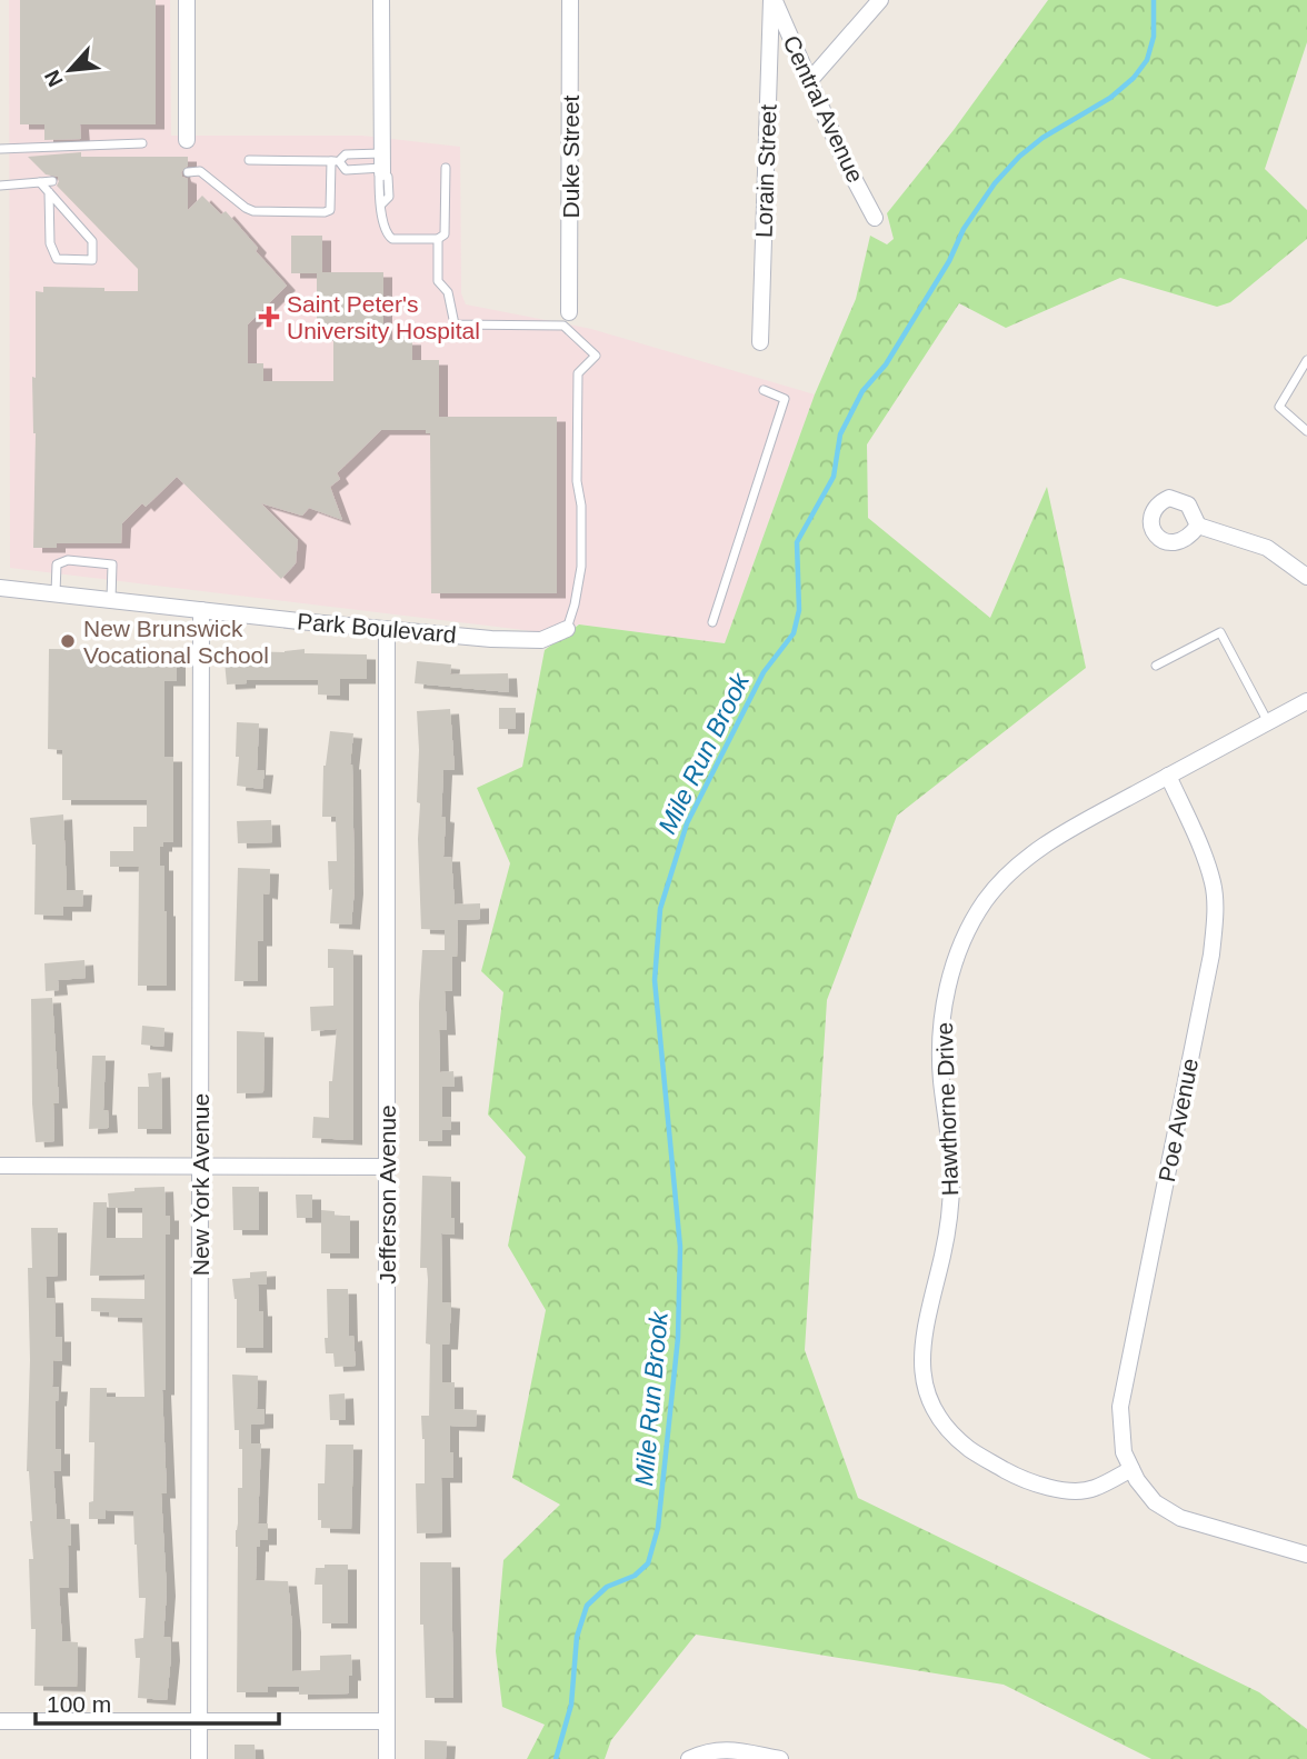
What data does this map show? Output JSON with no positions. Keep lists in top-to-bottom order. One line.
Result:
{"streets":{"street":["Central Avenue","Duke Street","Lorain Street","Park Boulevard","Hawthorne Drive","Poe Avenue","New York Avenue","Jefferson Avenue"]},"crossings":[["Central Avenue","Lorain Street"],["Park Boulevard","New York Avenue"],["Park Boulevard","Jefferson Avenue"],["Hawthorne Drive","Poe Avenue"]],"water":["Mile Run Brook"],"places":{"health":["Saint Peter's University Hospital"],"other":["New Brunswick Vocational School"]},"scale_bar":"100 m","north":"bottom left"}
